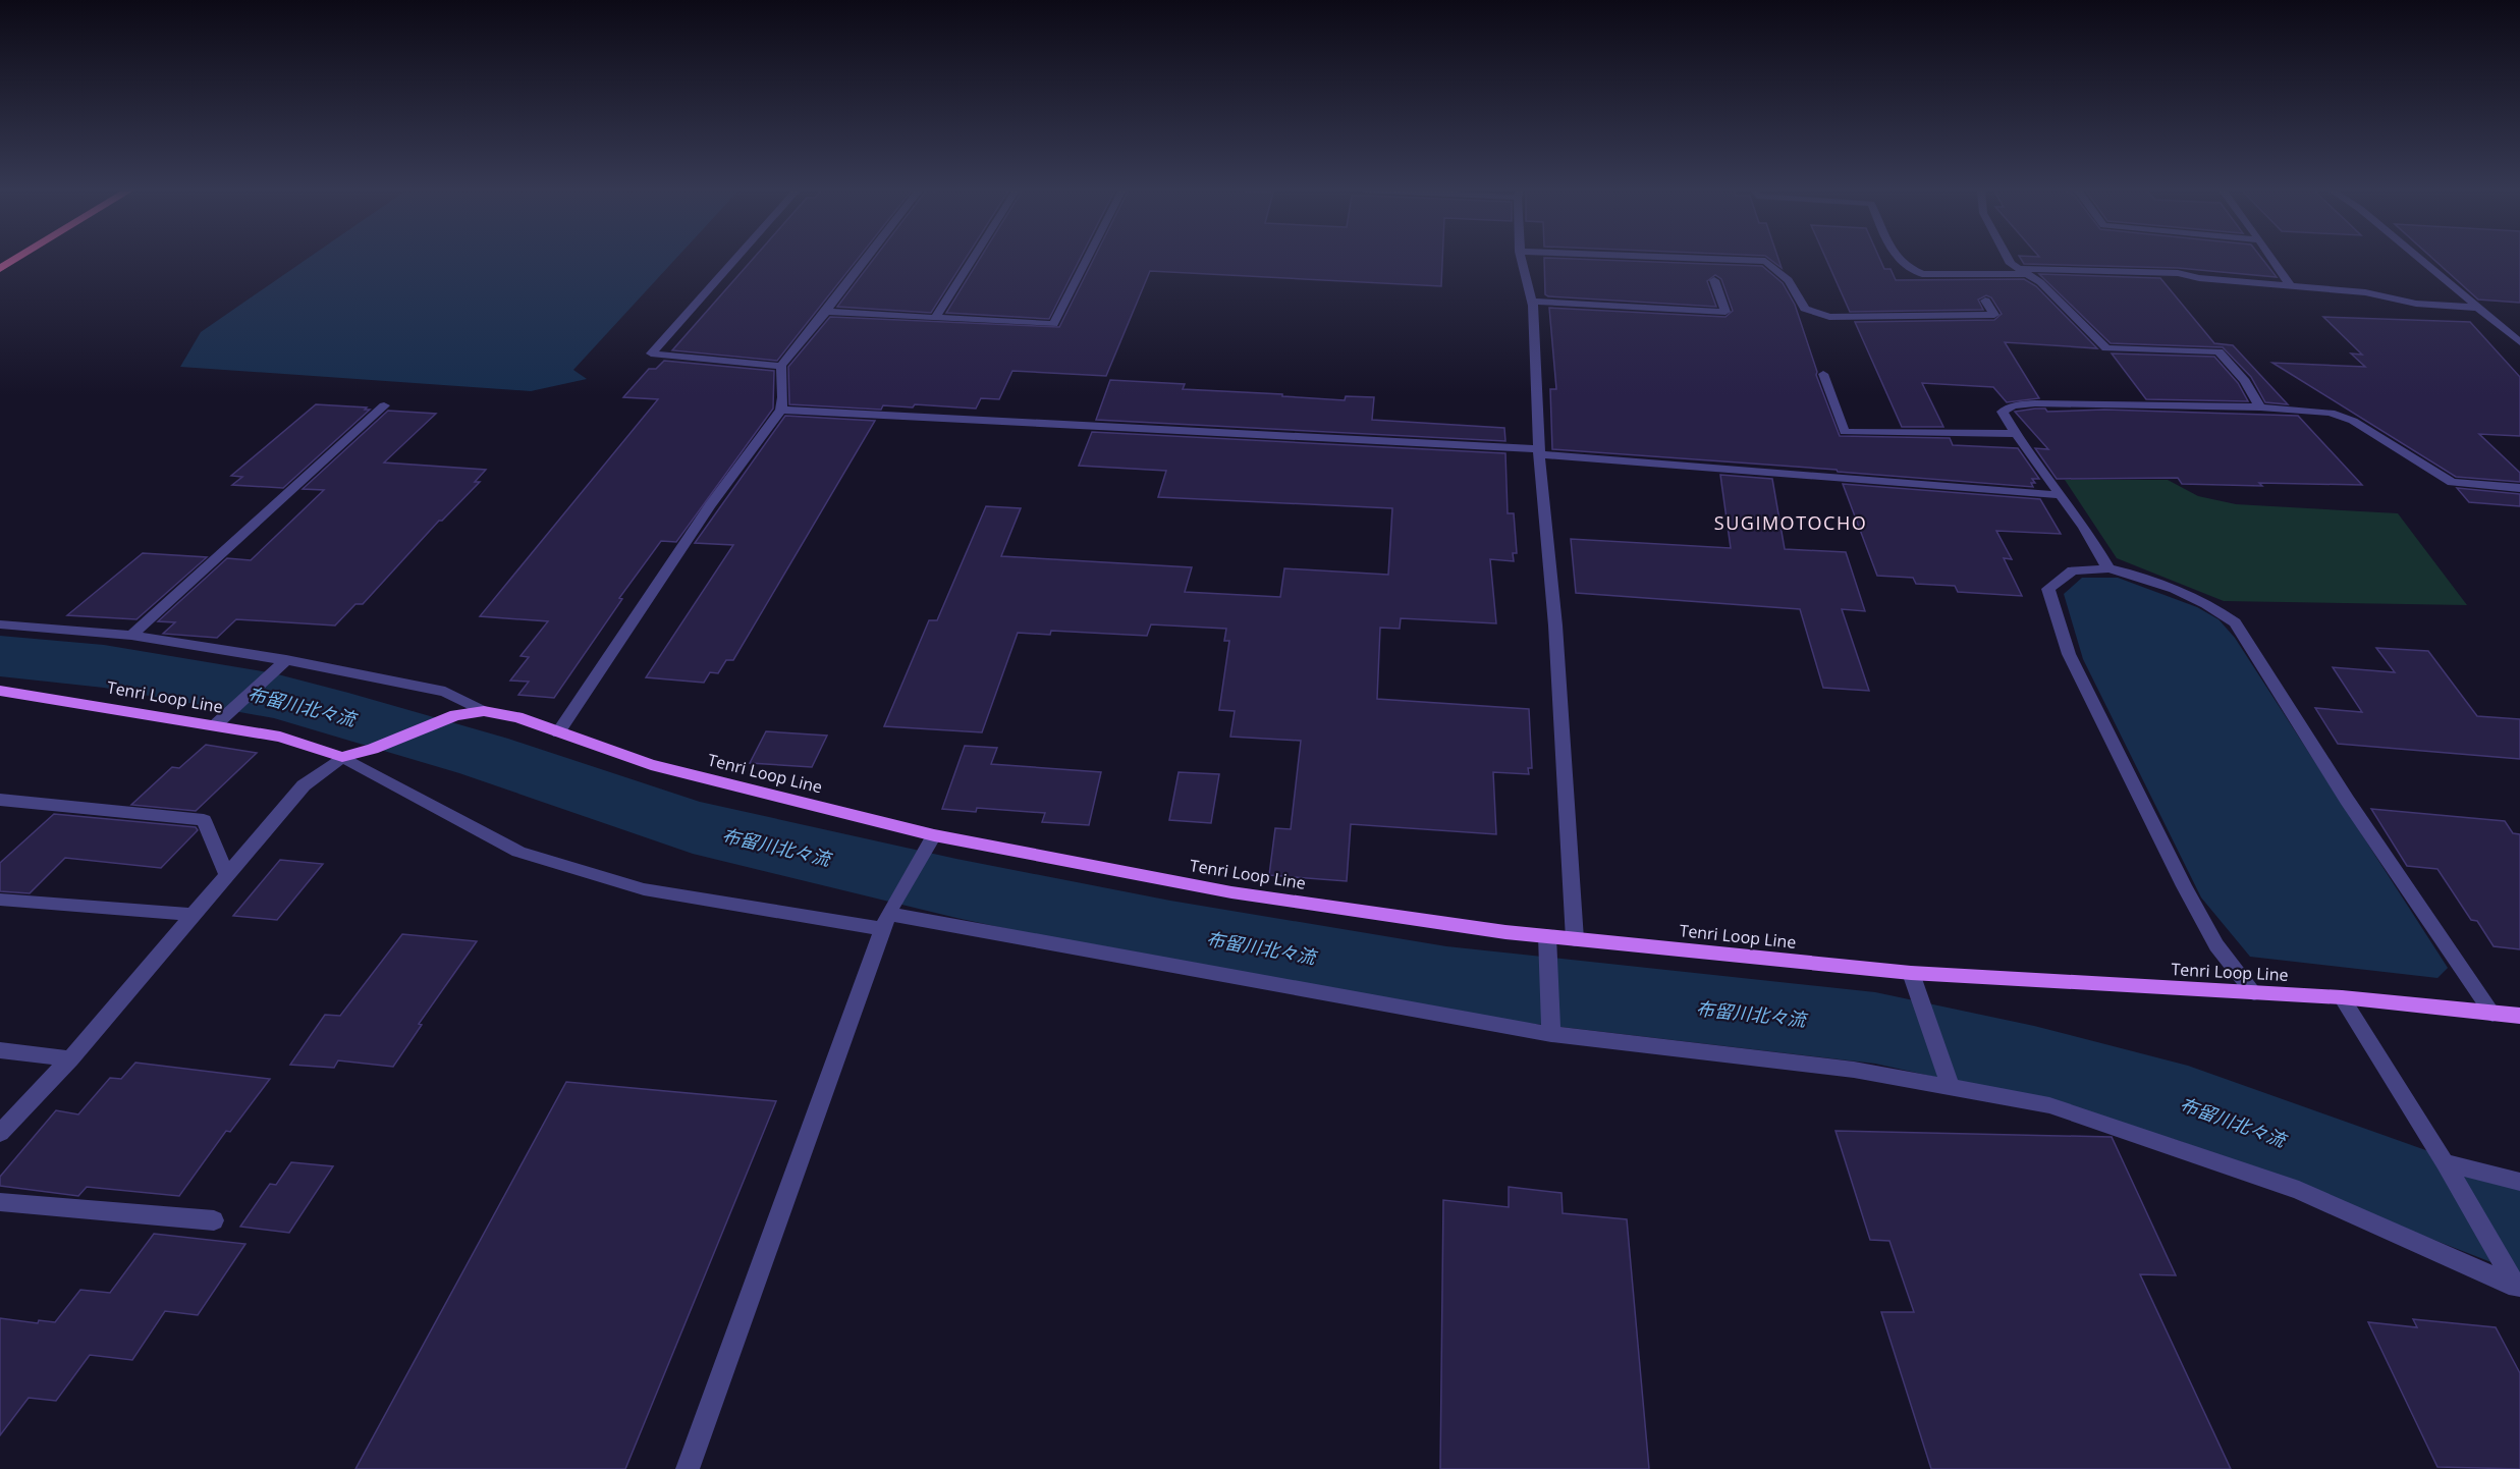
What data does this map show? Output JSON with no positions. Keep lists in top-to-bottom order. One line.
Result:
{"streets":{"main road":["Tenri Loop Line"]},"districts":["SUGIMOTOCHO"],"water":["布留川北々流"]}
